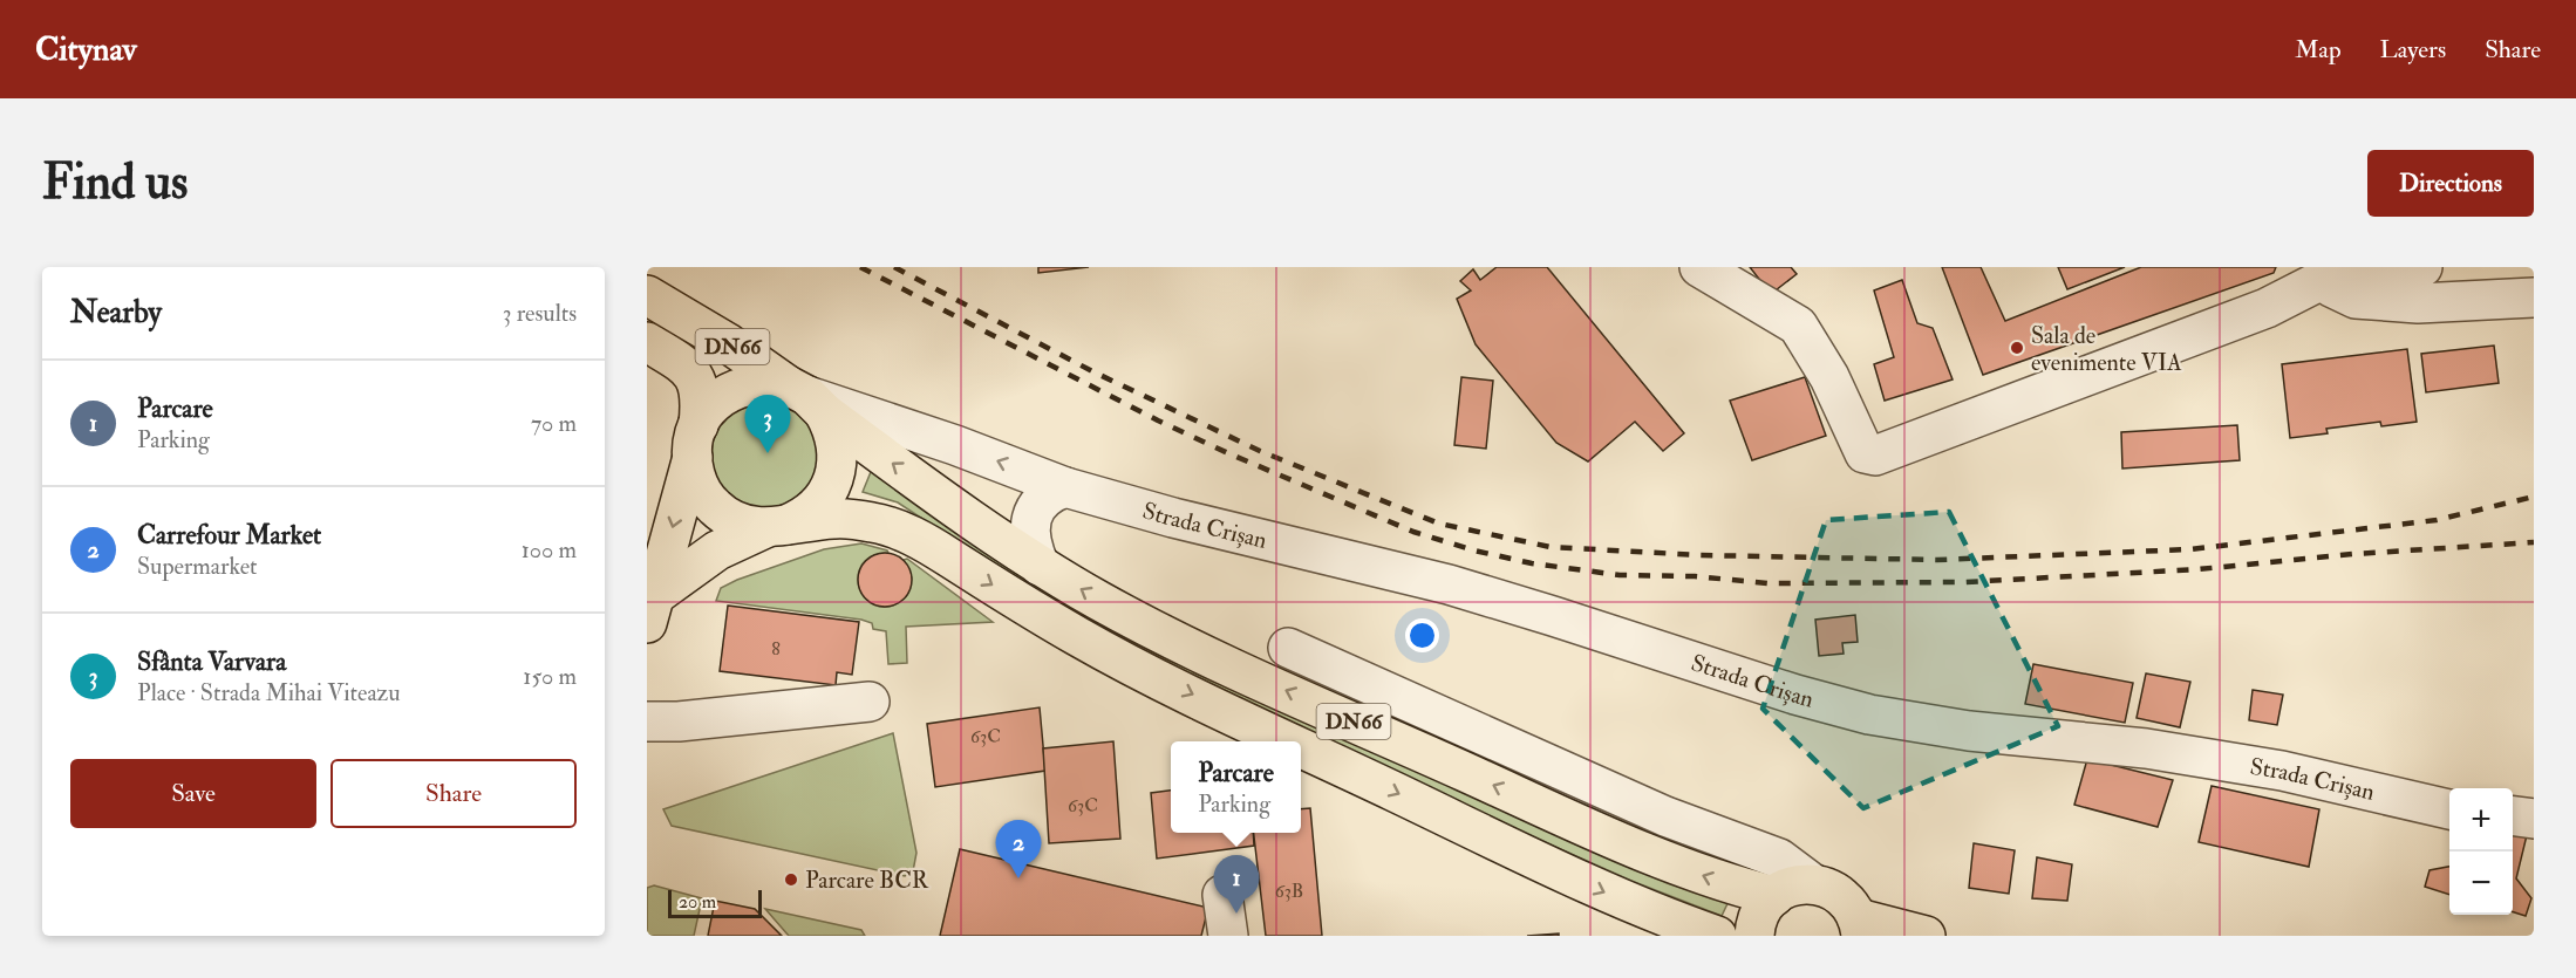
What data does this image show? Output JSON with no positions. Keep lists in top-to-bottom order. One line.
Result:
{"streets":{"main road":["DN66"],"lane":["Strada Crișan"]},"crossings":[["DN66","Strada Crișan"]],"places":["Sala de evenimente VIA","Parcare BCR"],"house_numbers":["8","63C","63C","63B"],"scale_bar":"20 m","page":{"header":"Citynav","nav":["Map","Layers","Share"],"buttons":["Directions",["Save","Share"]],"title":"Find us","heading":["Nearby","3 results"],"list":[{"mark":"1","name":"Parcare","note":"Parking","value":"70 m"},{"mark":"2","name":"Carrefour Market","note":"Supermarket","value":"100 m"},{"mark":"3","name":"Sfânta Varvara","note":"Place · Strada Mihai Viteazu","value":"150 m"}],"pins":["3","2","1"],"popup":["Parcare","Parking"],"map_buttons":["+","−"],"scale":"20 m"}}
